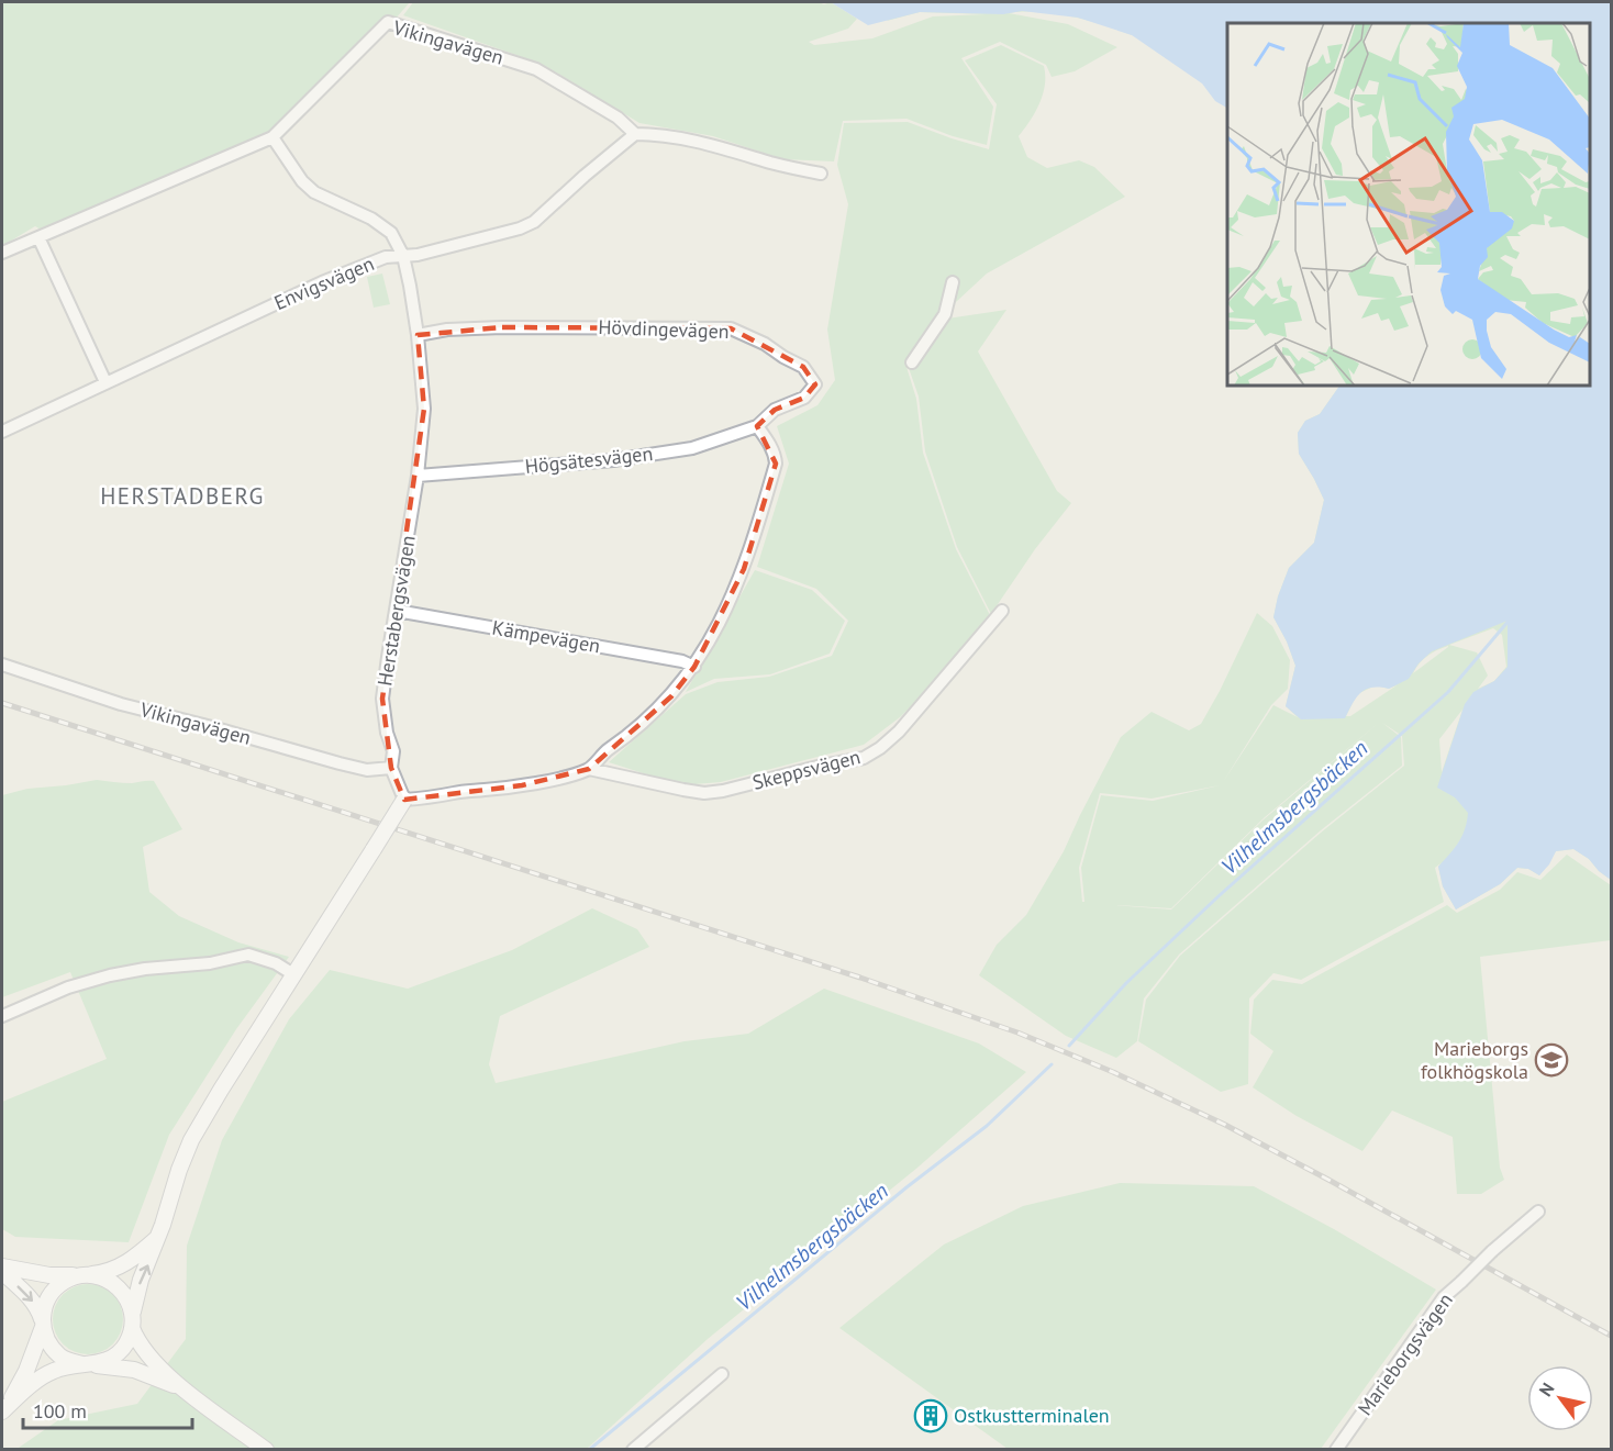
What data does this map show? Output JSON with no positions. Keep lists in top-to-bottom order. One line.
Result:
{"streets":{"street":["Vikingavägen","Envigsvägen","Hövdingevägen","Högsätesvägen","Herstabergsvägen","Kämpevägen","Skeppsvägen","Marieborgsvägen"]},"crossings":[["Vikingavägen","Envigsvägen"],["Vikingavägen","Herstabergsvägen"],["Envigsvägen","Herstabergsvägen"],["Hövdingevägen","Högsätesvägen"],["Hövdingevägen","Herstabergsvägen"],["Högsätesvägen","Herstabergsvägen"],["Herstabergsvägen","Kämpevägen"]],"districts":["HERSTADBERG"],"water":["Vilhelmsbergsbäcken"],"places":{"school or university":["Marieborgs folkhögskola"],"building":["Ostkustterminalen"]},"scale_bar":"100 m","north":"top left"}
